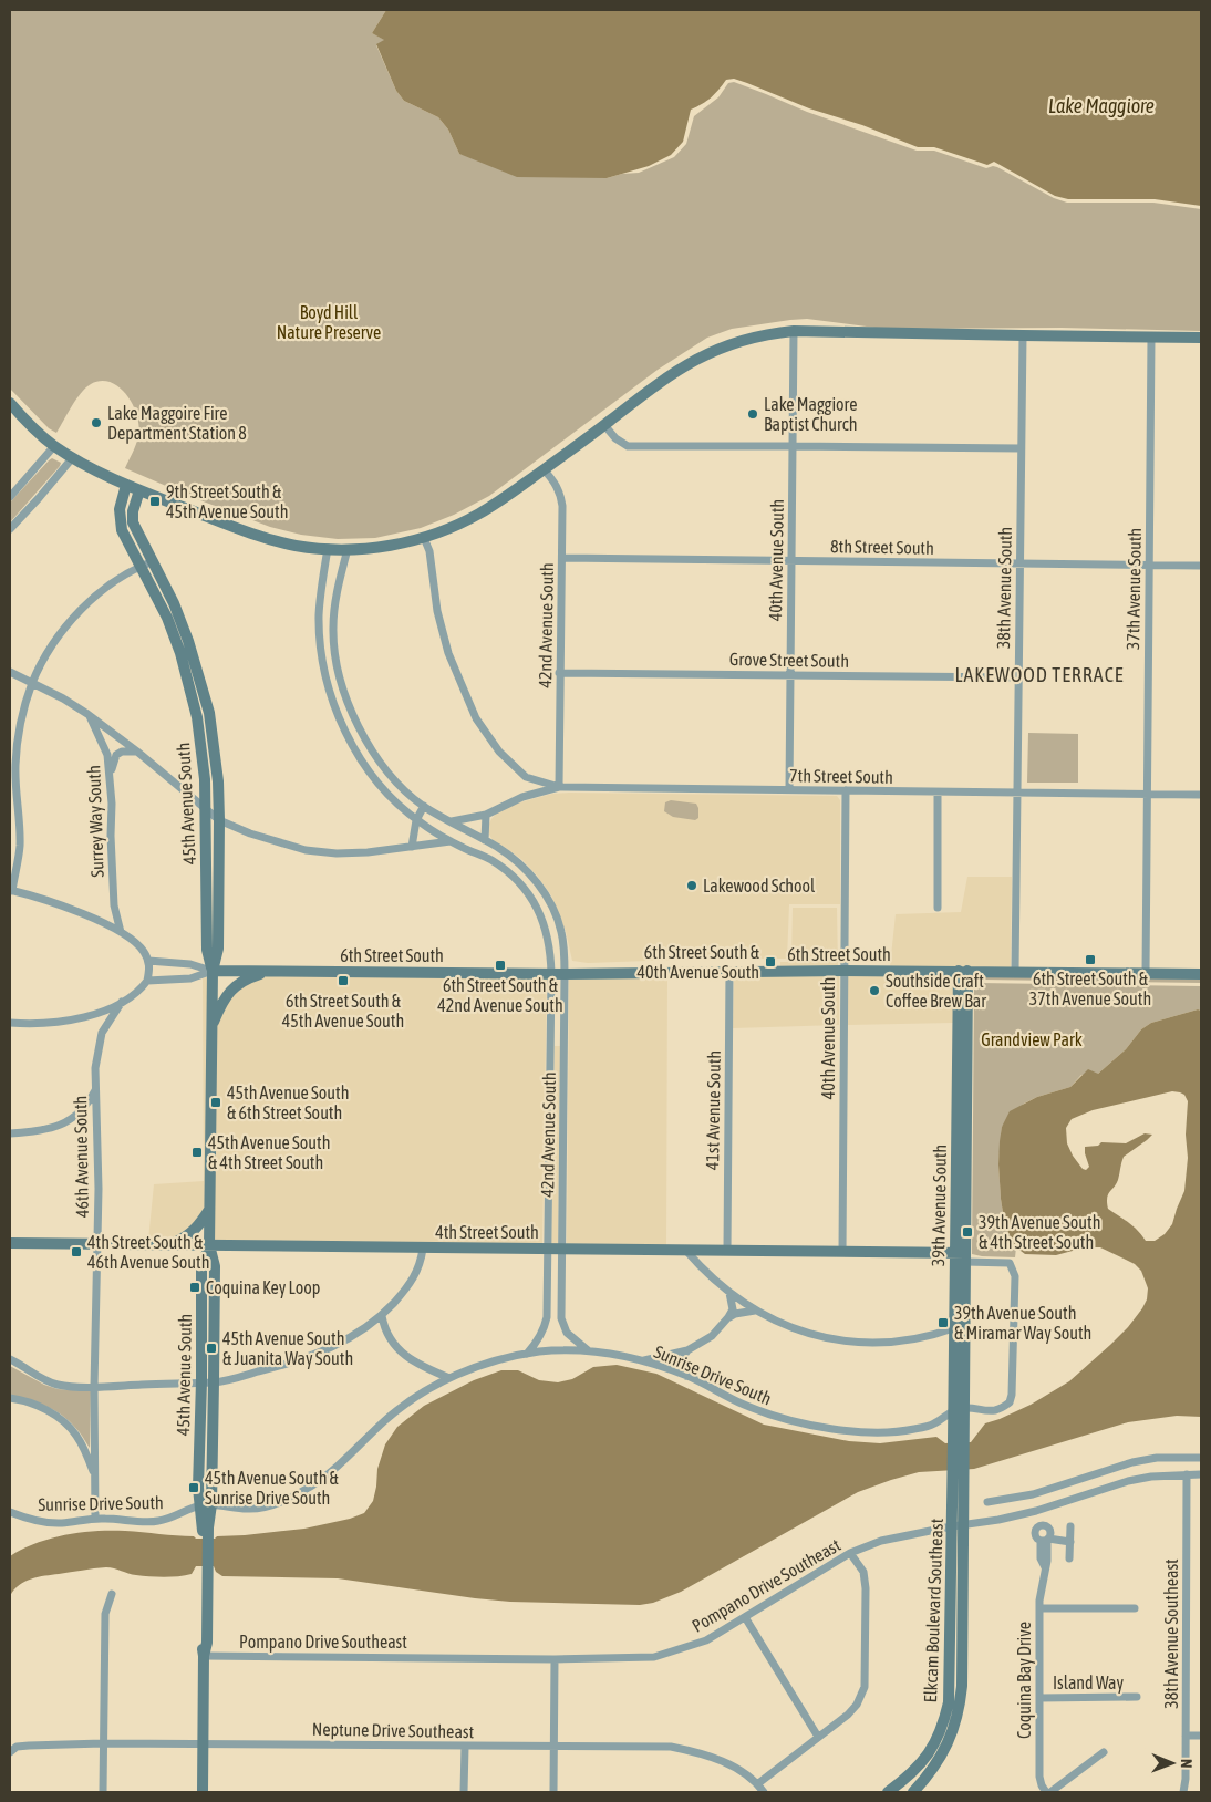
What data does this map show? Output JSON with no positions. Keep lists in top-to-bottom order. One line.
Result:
{"streets":{"street":["8th Street South","40th Avenue South","38th Avenue South","37th Avenue South","42nd Avenue South","Grove Street South","7th Street South","45th Avenue South","Surrey Way South","6th Street South","41st Avenue South","46th Avenue South","39th Avenue South","4th Street South","Sunrise Drive South","Pompano Drive Southeast","Elkcam Boulevard Southeast","38th Avenue Southeast","Coquina Bay Drive","Island Way","Neptune Drive Southeast"]},"crossings":[["8th Street South","40th Avenue South"],["8th Street South","38th Avenue South"],["8th Street South","37th Avenue South"],["8th Street South","42nd Avenue South"],["40th Avenue South","Grove Street South"],["40th Avenue South","7th Street South"],["40th Avenue South","6th Street South"],["40th Avenue South","4th Street South"],["38th Avenue South","Grove Street South"],["38th Avenue South","7th Street South"],["38th Avenue South","6th Street South"],["37th Avenue South","7th Street South"],["37th Avenue South","6th Street South"],["42nd Avenue South","Grove Street South"],["42nd Avenue South","7th Street South"],["42nd Avenue South","6th Street South"],["42nd Avenue South","4th Street South"],["42nd Avenue South","Sunrise Drive South"],["45th Avenue South","6th Street South"],["45th Avenue South","4th Street South"],["45th Avenue South","Sunrise Drive South"],["6th Street South","41st Avenue South"],["6th Street South","39th Avenue South"],["41st Avenue South","4th Street South"],["46th Avenue South","4th Street South"],["46th Avenue South","Sunrise Drive South"],["39th Avenue South","4th Street South"],["39th Avenue South","Sunrise Drive South"],["39th Avenue South","Elkcam Boulevard Southeast"],["Pompano Drive Southeast","Elkcam Boulevard Southeast"],["Pompano Drive Southeast","38th Avenue Southeast"],["Pompano Drive Southeast","Coquina Bay Drive"],["Coquina Bay Drive","Island Way"]],"districts":["LAKEWOOD TERRACE"],"water":["Lake Maggiore"],"parks":["Boyd Hill Nature Preserve","Grandview Park"],"places":{"other":["Lake Maggiore Baptist Church","Lake Maggoire Fire Department Station 8","Lakewood School","Southside Craft Coffee Brew Bar"],"transit":["9th Street South & 45th Avenue South","6th Street South & 37th Avenue South","6th Street South & 40th Avenue South","6th Street South & 42nd Avenue South","6th Street South & 45th Avenue South","45th Avenue South & 6th Street South","45th Avenue South & 4th Street South","39th Avenue South & 4th Street South","4th Street South & 46th Avenue South","Coquina Key Loop","39th Avenue South & Miramar Way South","45th Avenue South & Juanita Way South","45th Avenue South & Sunrise Drive South"]},"north":"right"}
